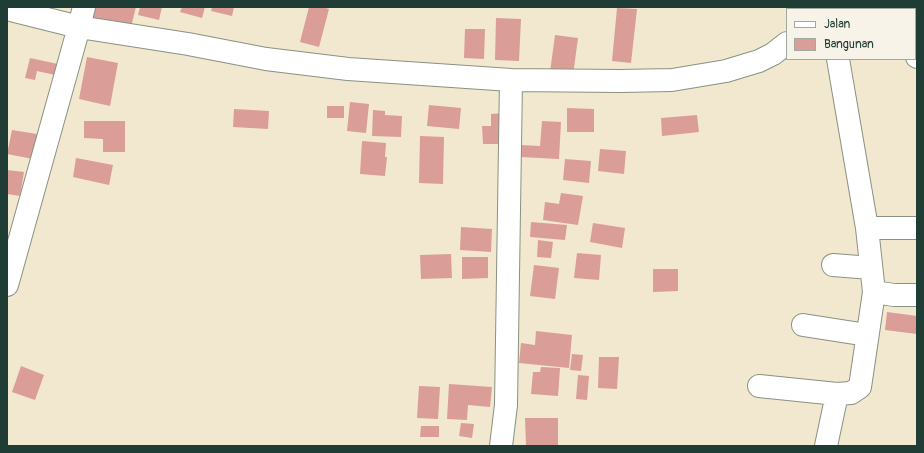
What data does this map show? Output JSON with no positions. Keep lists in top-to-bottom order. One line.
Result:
{"legend":["Jalan","Bangunan"]}
